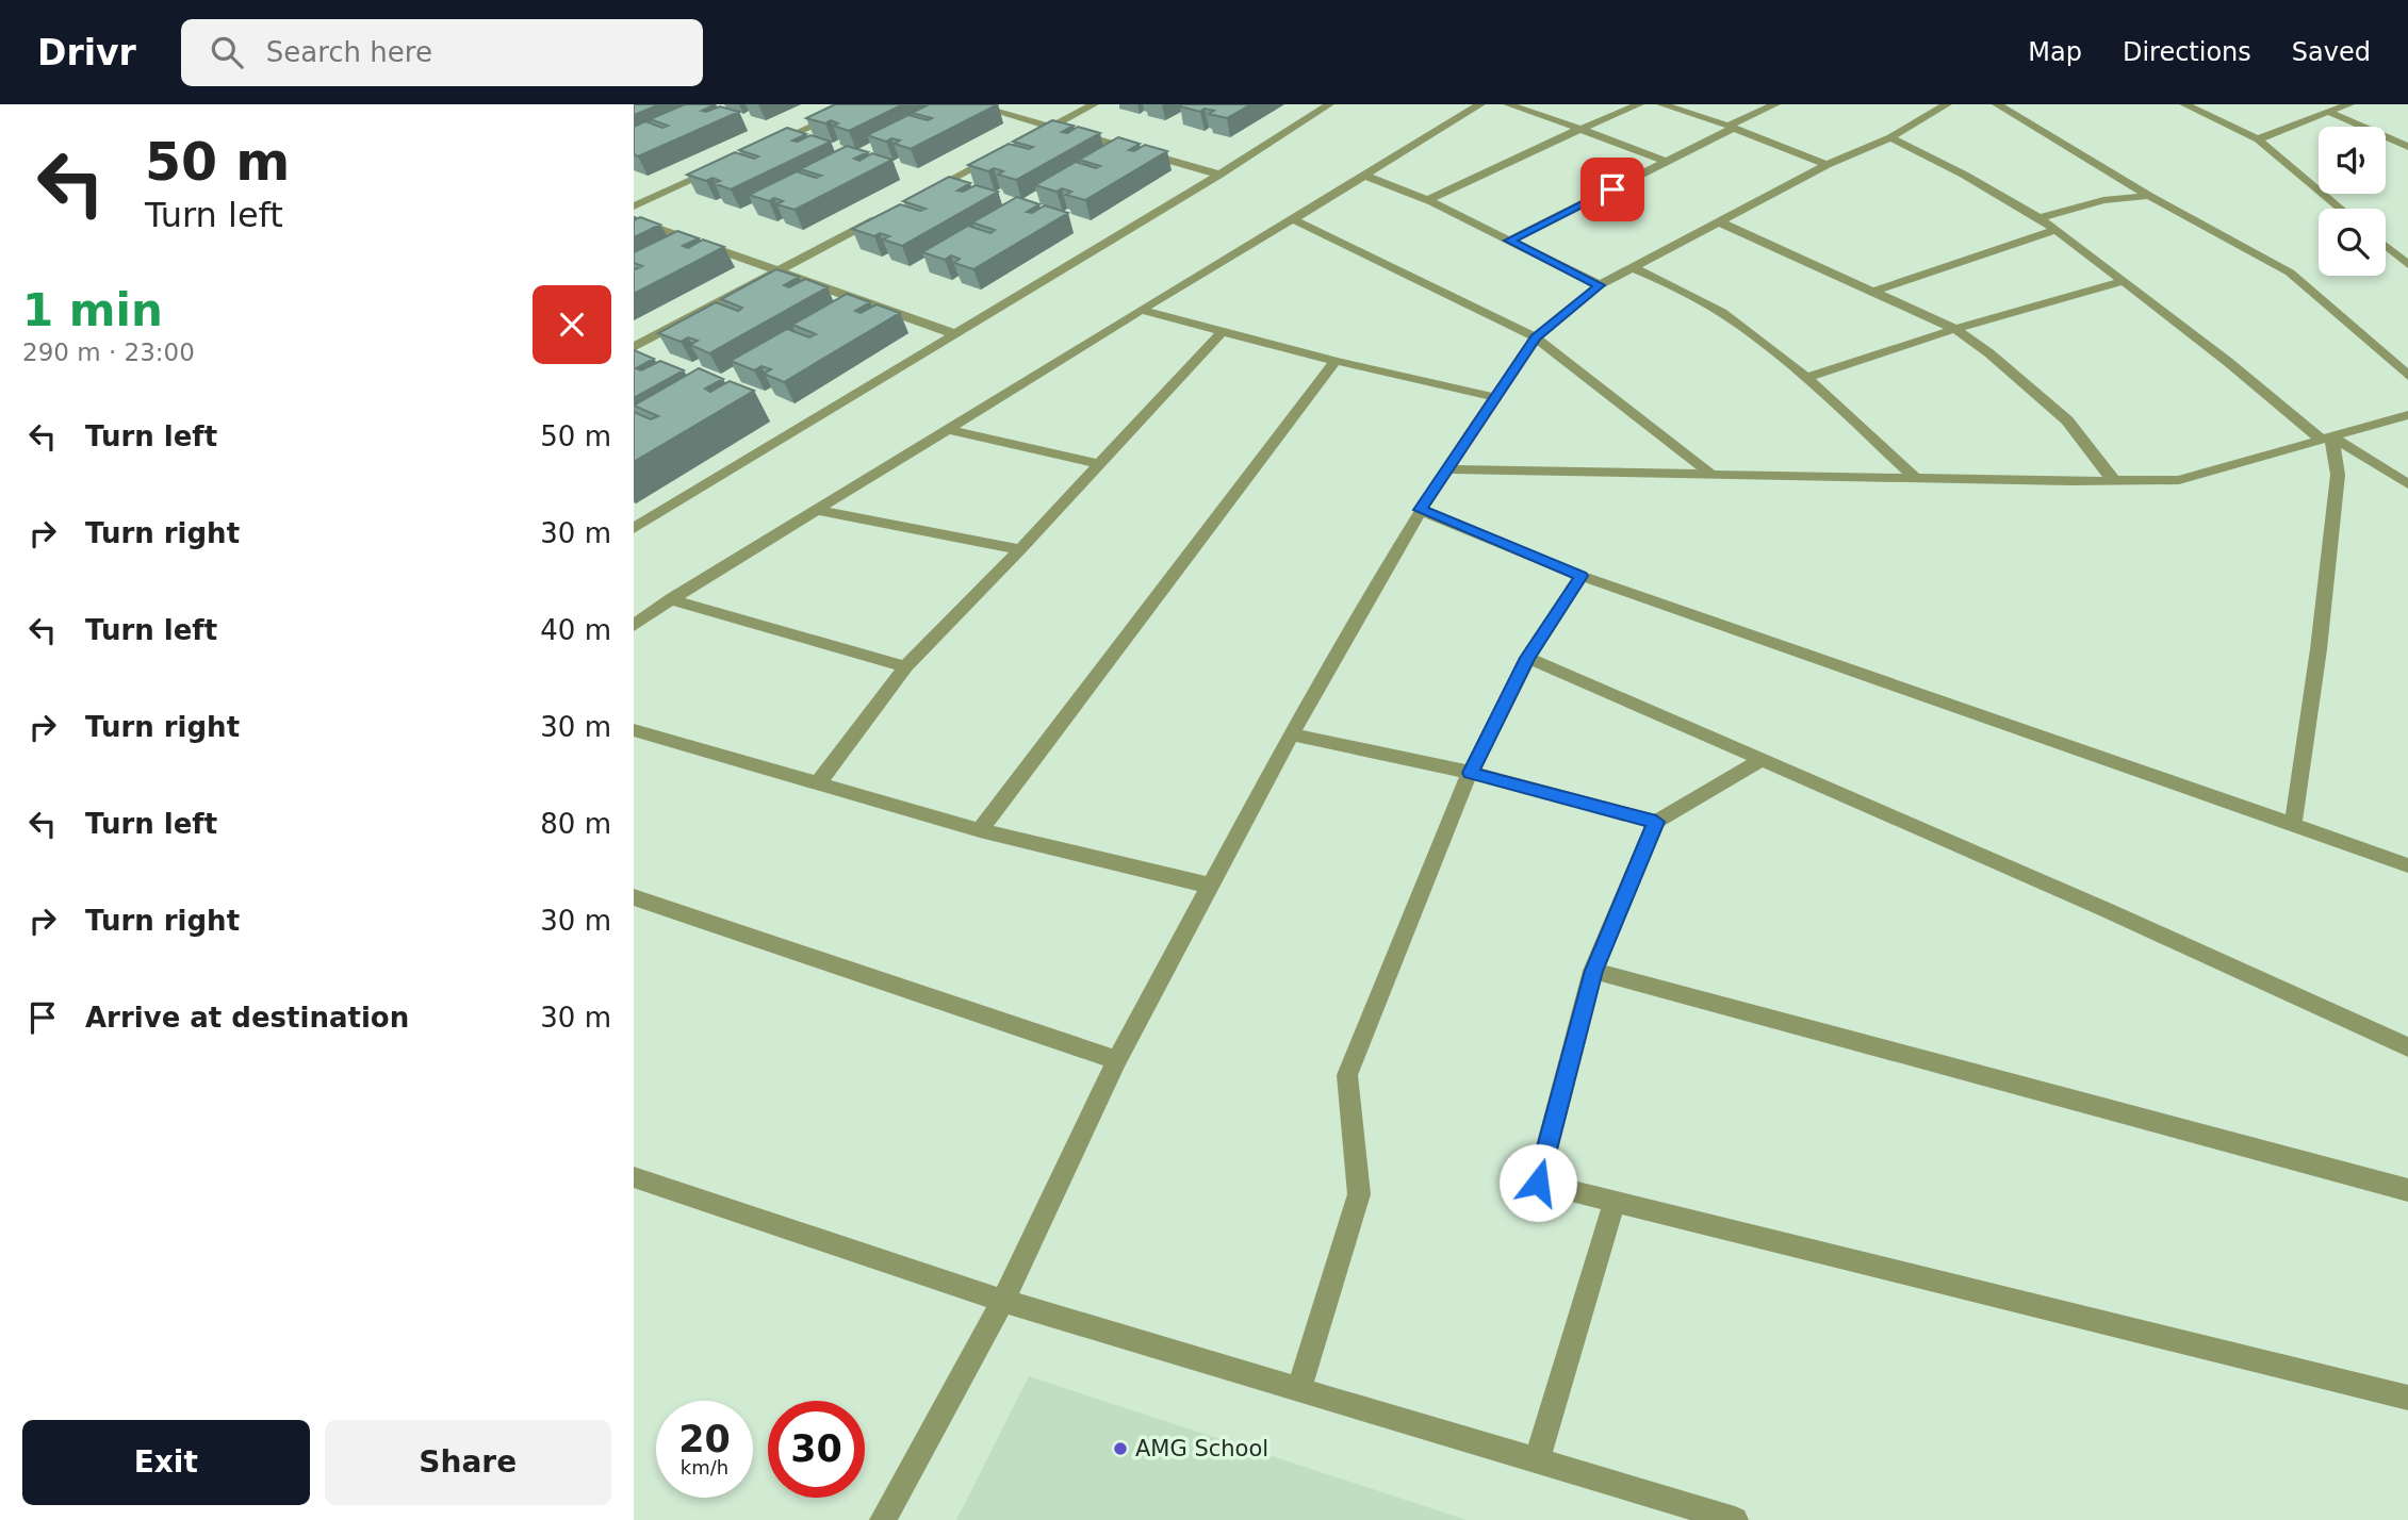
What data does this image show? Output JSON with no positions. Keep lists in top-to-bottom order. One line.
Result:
{"places":["AMG School"],"page":{"header":"Drivr","search":"Search here","nav":["Map","Directions","Saved"],"turn":["50 m","Turn left"],"heading":["1 min","290 m · 23:00"],"list":[{"name":"Turn left","value":"50 m"},{"name":"Turn right","value":"30 m"},{"name":"Turn left","value":"40 m"},{"name":"Turn right","value":"30 m"},{"name":"Turn left","value":"80 m"},{"name":"Turn right","value":"30 m"},{"name":"Arrive at destination","value":"30 m"}],"speed":"20 km/h","limit":"30","buttons":["Exit","Share"]}}
